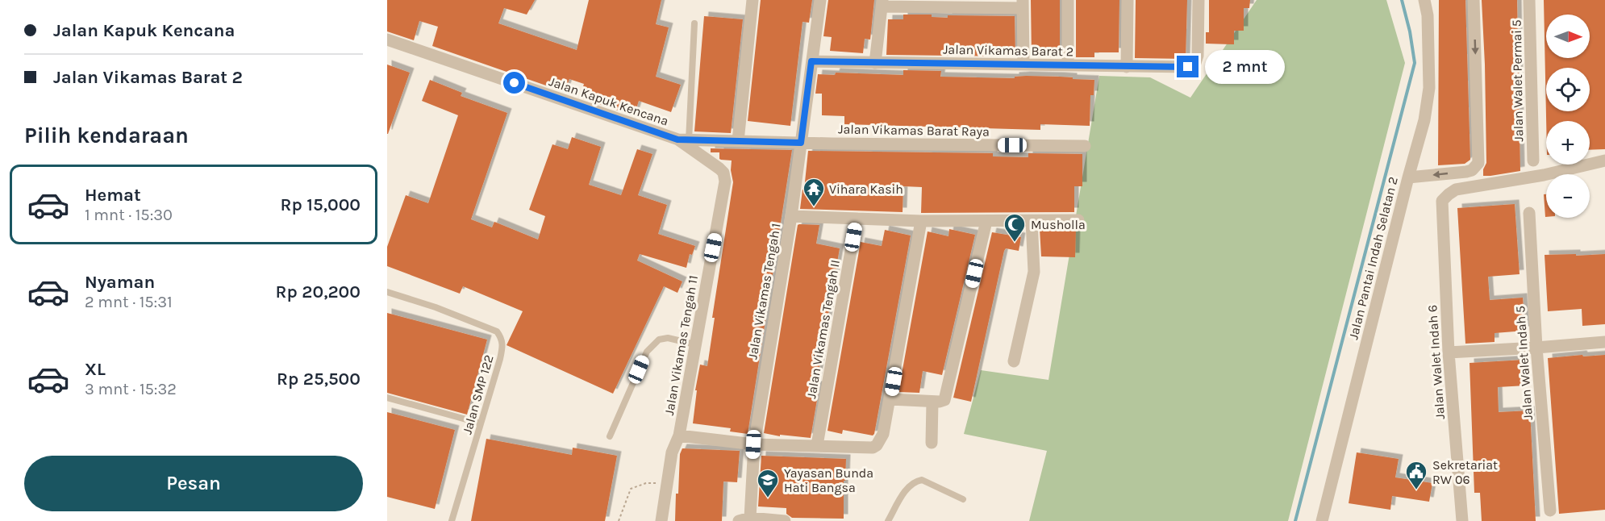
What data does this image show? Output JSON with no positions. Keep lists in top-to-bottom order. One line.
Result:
{"streets":{"street":["Jalan Vikamas Barat 2","Jalan Walet Permai 5","Jalan Kapuk Kencana","Jalan Vikamas Barat Raya","Jalan Pantai Indah Selatan 2","Jalan Vikamas Tengah 1","Jalan Vikamas Tengah II","Jalan Vikamas Tengah 11","Jalan Walet Indah 6","Jalan Walet Indah 5"],"lane":["Jalan SMP 122"]},"crossings":[["Jalan Vikamas Barat 2","Jalan Vikamas Tengah 1"],["Jalan Kapuk Kencana","Jalan Vikamas Barat Raya"],["Jalan Kapuk Kencana","Jalan Vikamas Tengah 1"],["Jalan Kapuk Kencana","Jalan Vikamas Tengah 11"],["Jalan Vikamas Barat Raya","Jalan Vikamas Tengah 1"]],"places":{"temple":["Vihara Kasih"],"mosque":["Musholla"],"public building":["Sekretariat RW 06"],"school or university":["Yayasan Bunda Hati Bangsa"]},"north":"right","page":{"banner":["Jalan Kapuk Kencana","Jalan Vikamas Barat 2"],"map_buttons":["+","−"],"bubble":"2 mnt","heading":"Pilih kendaraan","list":[{"name":"Hemat","note":"1 mnt · 15:30","value":"Rp 15,000"},{"name":"Nyaman","note":"2 mnt · 15:31","value":"Rp 20,200"},{"name":"XL","note":"3 mnt · 15:32","value":"Rp 25,500"}],"buttons":"Pesan"}}
